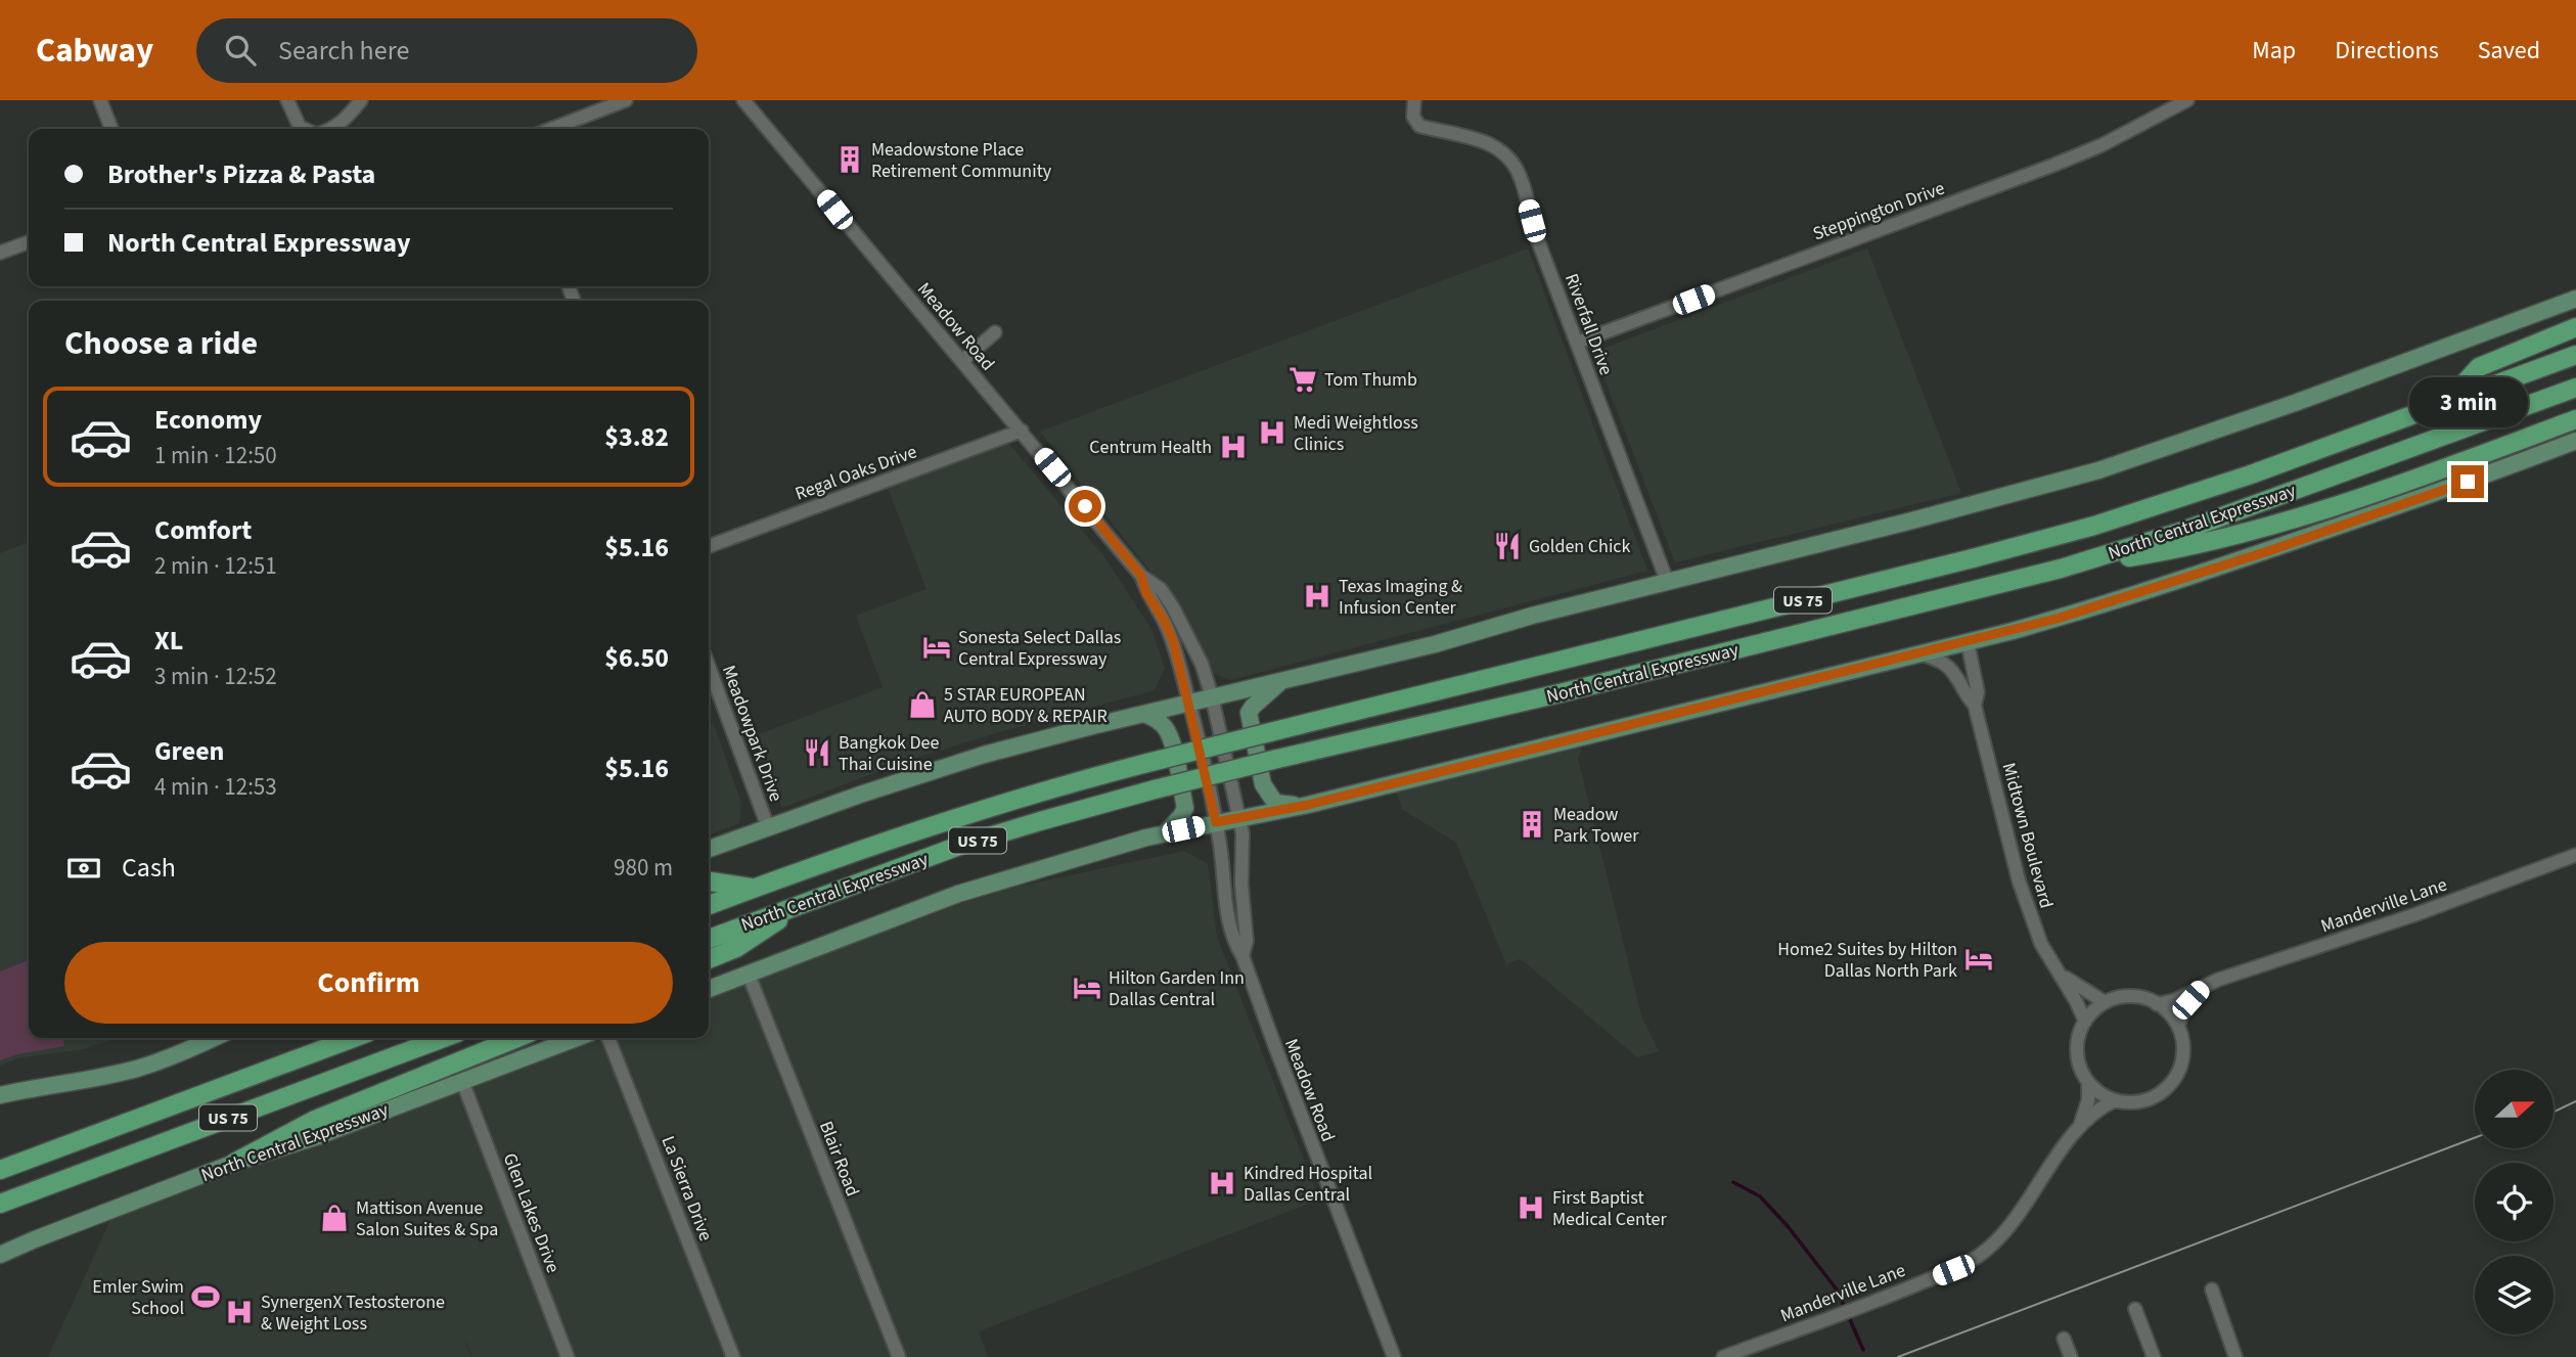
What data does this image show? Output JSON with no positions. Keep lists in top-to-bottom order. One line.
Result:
{"streets":{"highway":["North Central Expressway","US 75"],"street":["Steppington Drive","Riverfall Drive","Meadow Road","Regal Oaks Drive","Meadowpark Drive","Midtown Boulevard","Manderville Lane","Blair Road","La Sierra Drive","Glen Lakes Drive"]},"crossings":[["Steppington Drive","Riverfall Drive"],["Meadow Road","Regal Oaks Drive"],["North Central Expressway","Glen Lakes Drive"],["Midtown Boulevard","Manderville Lane"]],"places":{"building":["Meadowstone Place Retirement Community","Meadow Park Tower"],"supermarket":["Tom Thumb"],"hospital":["Medi Weightloss Clinics","Centrum Health","Texas Imaging & Infusion Center","Kindred Hospital Dallas Central","First Baptist Medical Center","SynergenX Testosterone & Weight Loss"],"restaurant":["Golden Chick","Bangkok Dee Thai Cuisine"],"hotel":["Sonesta Select Dallas Central Expressway","Home2 Suites by Hilton Dallas North Park","Hilton Garden Inn Dallas Central"],"shop":["5 STAR EUROPEAN AUTO BODY & REPAIR","Mattison Avenue Salon Suites & Spa"],"sports":["Emler Swim School"]},"north":"right","page":{"header":"Cabway","search":"Search here","nav":["Map","Directions","Saved"],"banner":["Brother's Pizza & Pasta","North Central Expressway"],"heading":"Choose a ride","bubble":"3 min","list":[{"name":"Economy","note":"1 min · 12:50","value":"$3.82"},{"name":"Comfort","note":"2 min · 12:51","value":"$5.16"},{"name":"XL","note":"3 min · 12:52","value":"$6.50"},{"name":"Green","note":"4 min · 12:53","value":"$5.16"}],"pay":["Cash","980 m"],"buttons":"Confirm"}}
